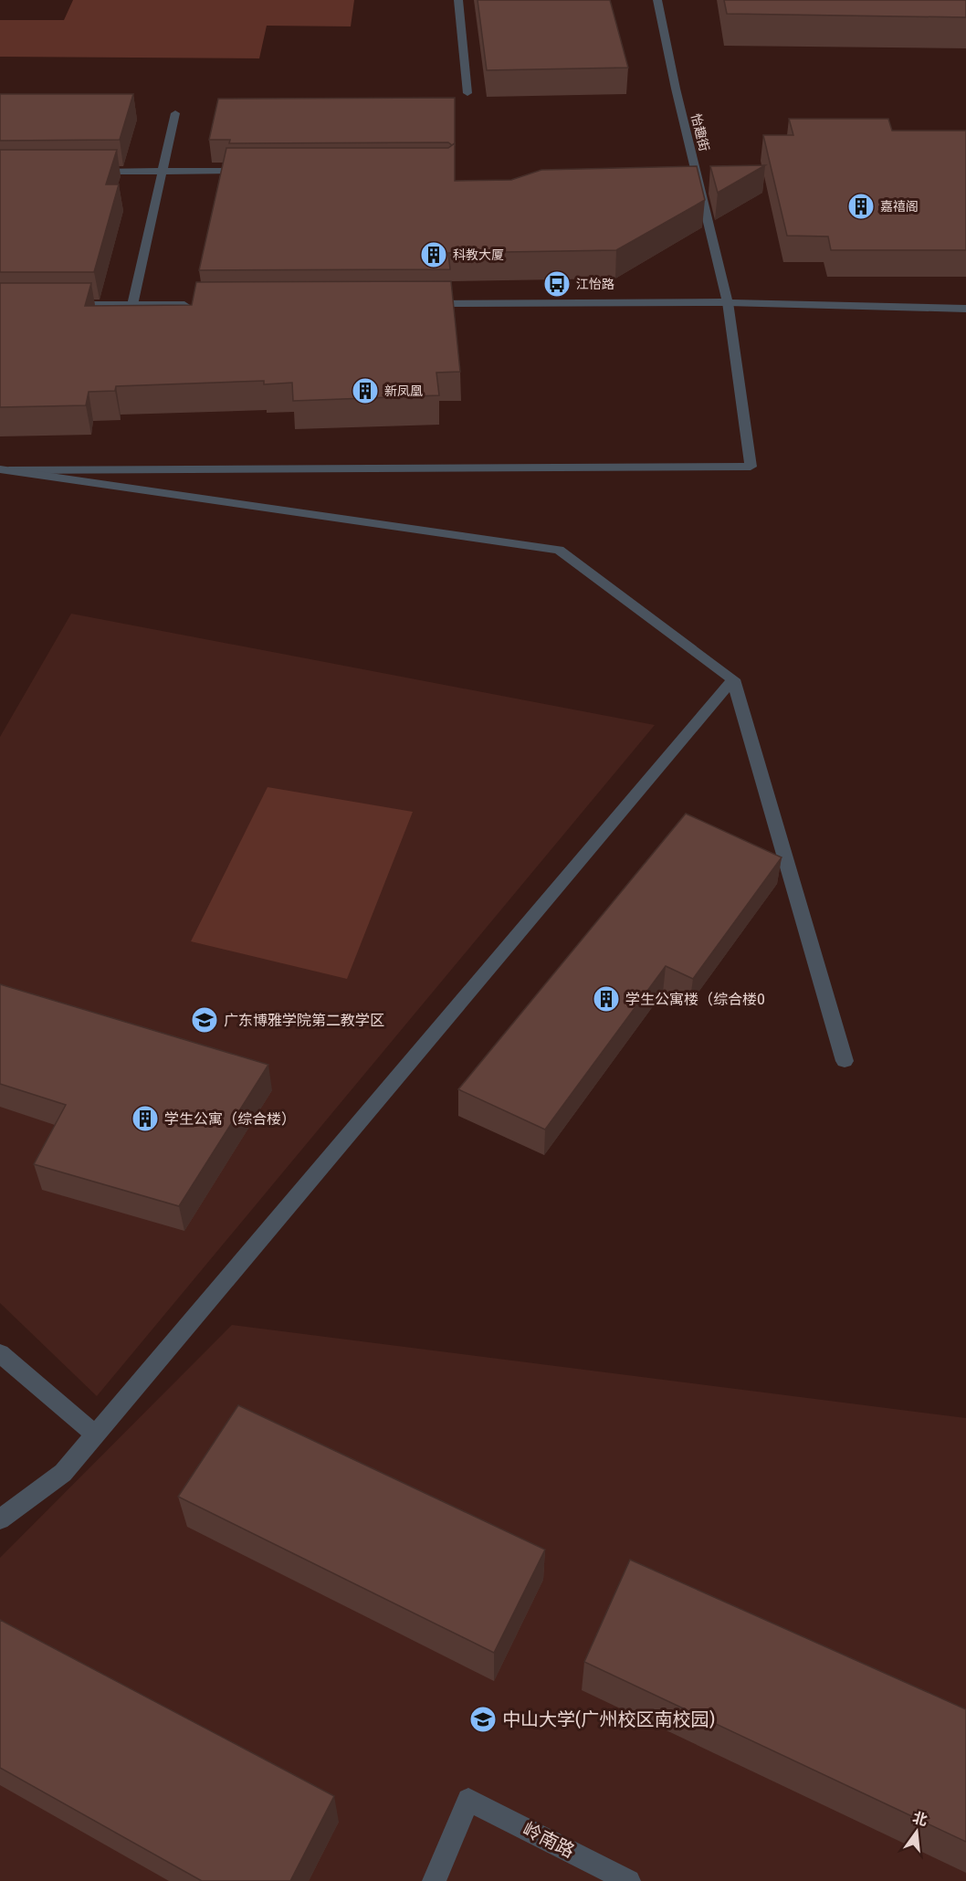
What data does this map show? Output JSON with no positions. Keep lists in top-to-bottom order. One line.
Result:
{"streets":{"street":["怡趣街","岭南路"]},"places":{"building":["嘉禧阁","科教大厦","新凤凰","学生公寓楼（综合楼0","学生公寓（综合楼）"],"bus stop":["江怡路"],"school or university":["广东博雅学院第二教学区","中山大学(广州校区南校园)"]},"north":"top"}
